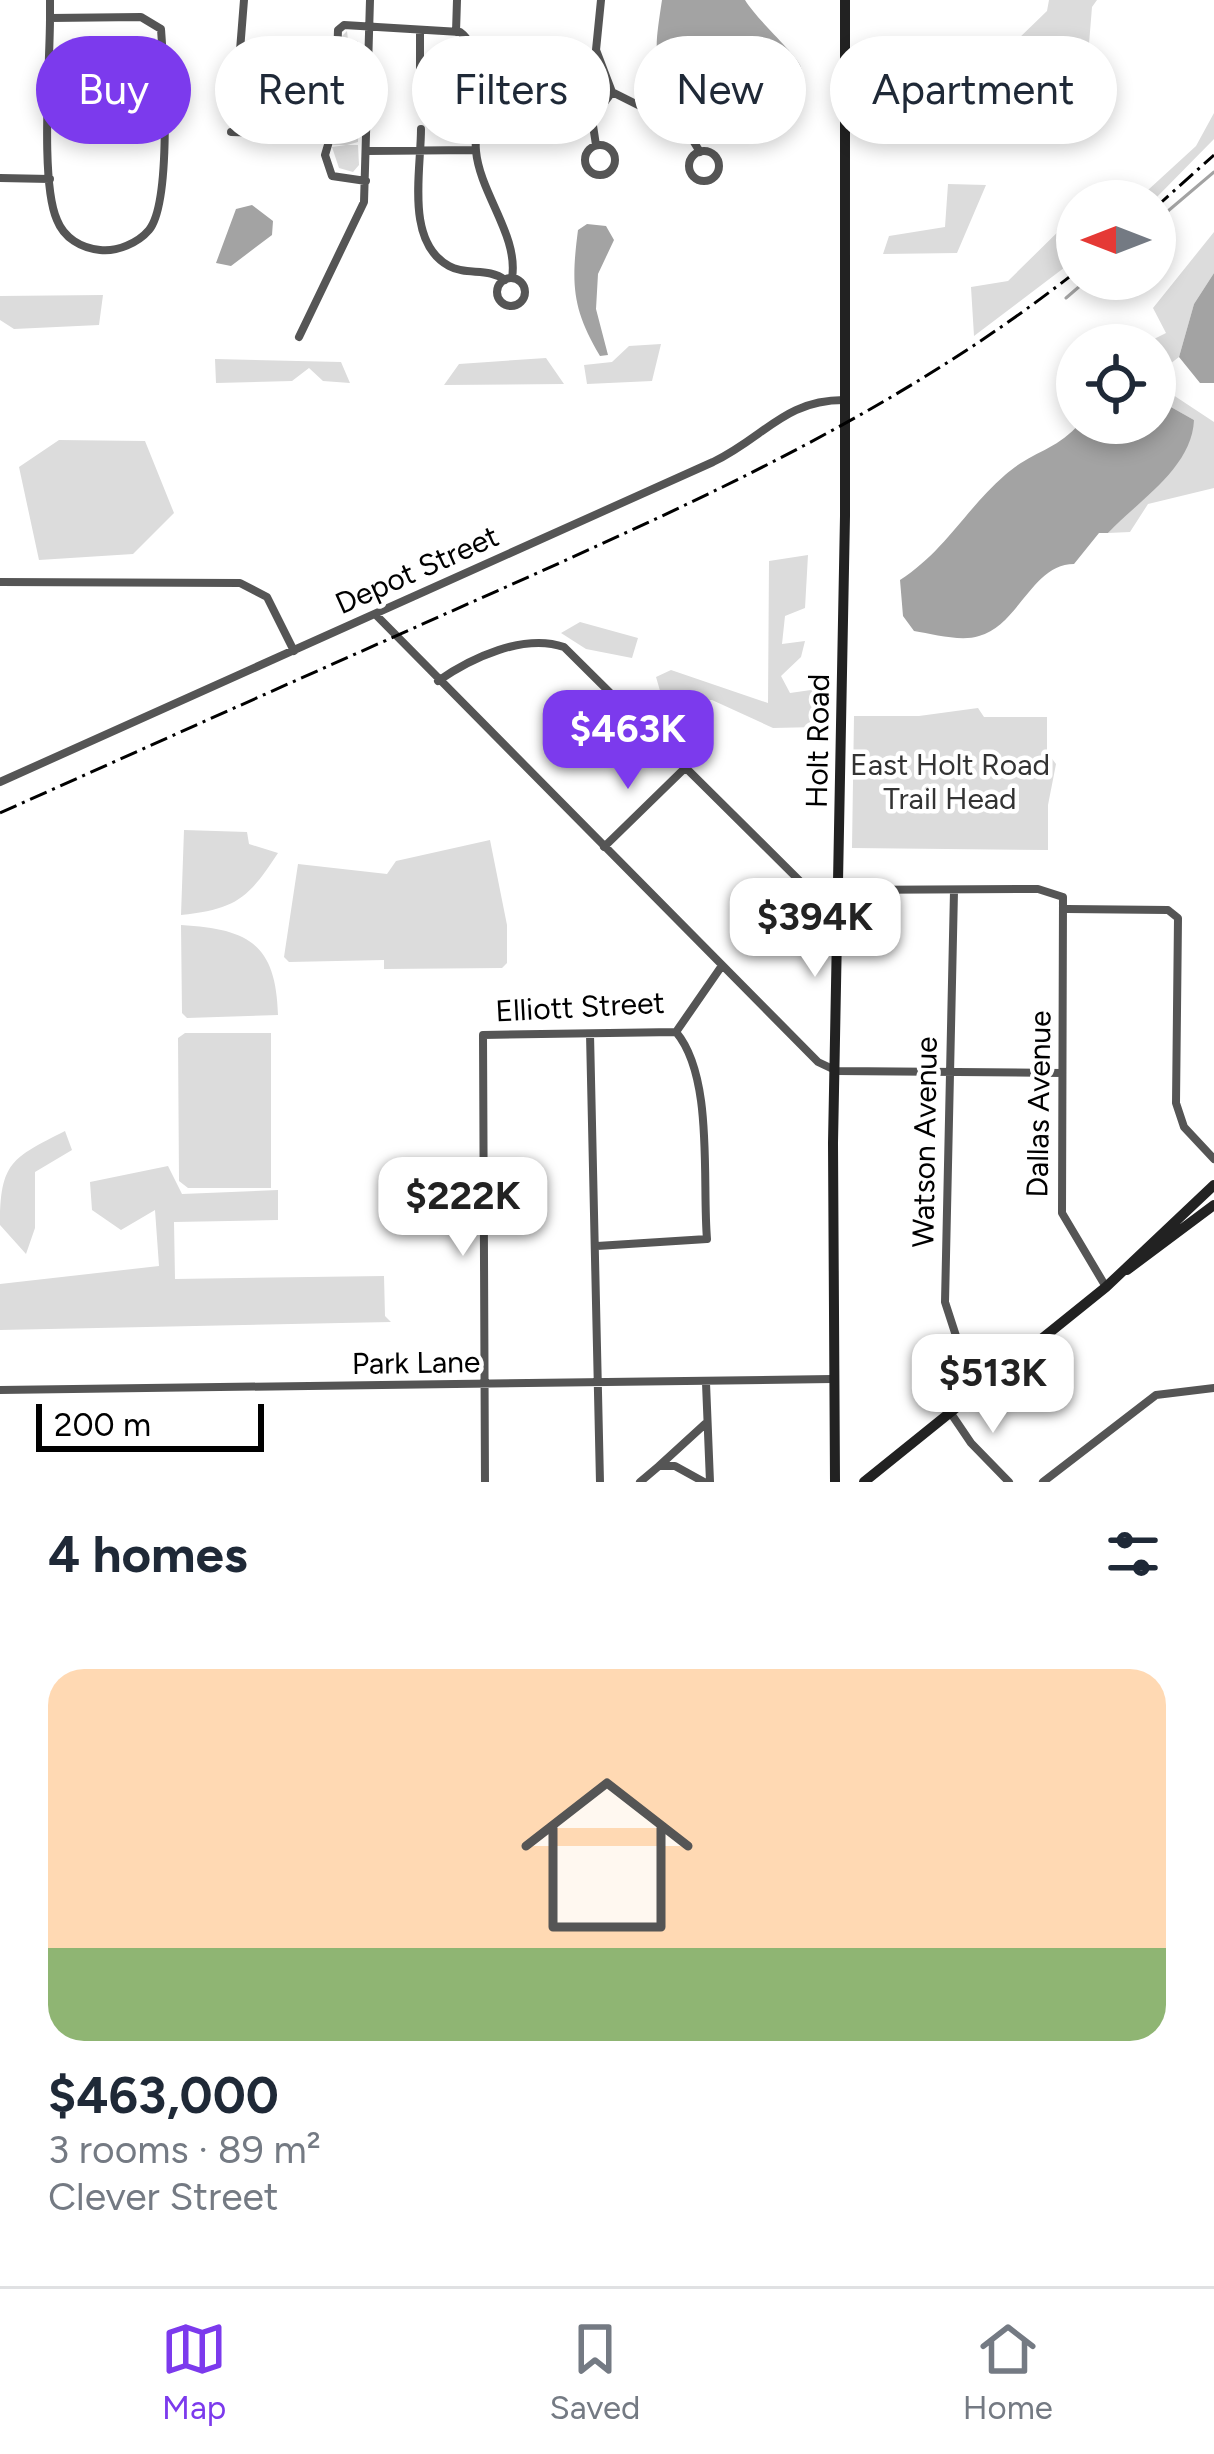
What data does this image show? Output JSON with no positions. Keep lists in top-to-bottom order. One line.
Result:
{"streets":{"main road":["Holt Road"],"street":["Depot Street","Elliott Street","Dallas Avenue","Watson Avenue","Park Lane"]},"crossings":[["Depot Street","Holt Road"],["Holt Road","Park Lane"],["Elliott Street","Park Lane"]],"parks":["East Holt Road Trail Head"],"scale_bar":"200 m","north":"left","page":{"chip":["Buy","Rent","Filters","New","Apartment"],"price":["$463K","$394K","$222K","$513K"],"scale":"200 m","heading":"4 homes","list":[{"name":"$463,000","note":"3 rooms · 89 m² · Clever Street"}],"tabs":["Map","Saved","Home"]}}
